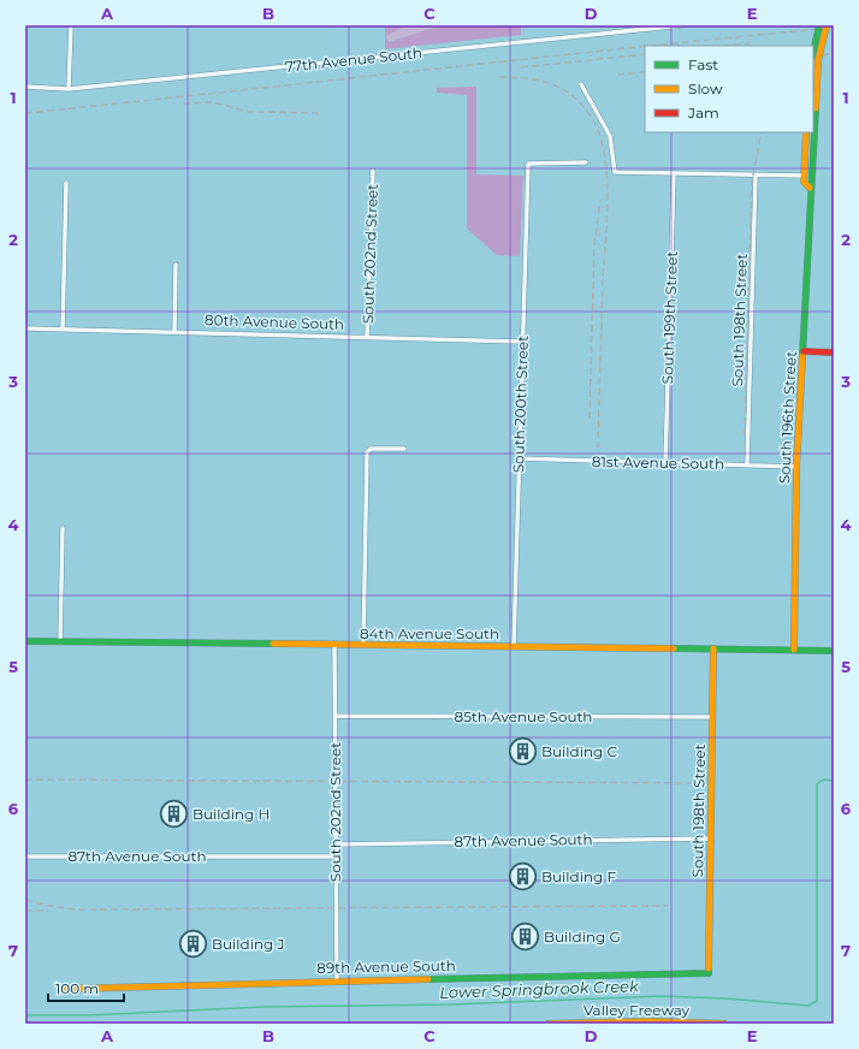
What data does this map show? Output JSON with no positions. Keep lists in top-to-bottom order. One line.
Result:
{"streets":{"main road":["South 198th Street","South 196th Street","84th Avenue South","89th Avenue South","Valley Freeway"],"street":["77th Avenue South","South 202nd Street","South 199th Street","80th Avenue South","South 200th Street","81st Avenue South","85th Avenue South","87th Avenue South"]},"crossings":[["South 202nd Street","80th Avenue South"],["South 202nd Street","84th Avenue South"],["South 202nd Street","85th Avenue South"],["South 202nd Street","87th Avenue South"],["South 202nd Street","89th Avenue South"],["South 199th Street","81st Avenue South"],["South 198th Street","81st Avenue South"],["South 198th Street","84th Avenue South"],["South 198th Street","85th Avenue South"],["South 198th Street","87th Avenue South"],["South 198th Street","89th Avenue South"],["80th Avenue South","South 200th Street"],["South 200th Street","81st Avenue South"],["South 200th Street","84th Avenue South"],["South 196th Street","81st Avenue South"],["South 196th Street","84th Avenue South"]],"water":["Lower Springbrook Creek"],"places":{"building":["Building C","Building H","Building F","Building G","Building J"]},"legend":["Fast","Slow","Jam"],"scale_bar":"100 m","grid":{"columns":["A","B","C","D","E"],"rows":["1","2","3","4","5","6","7"]}}
